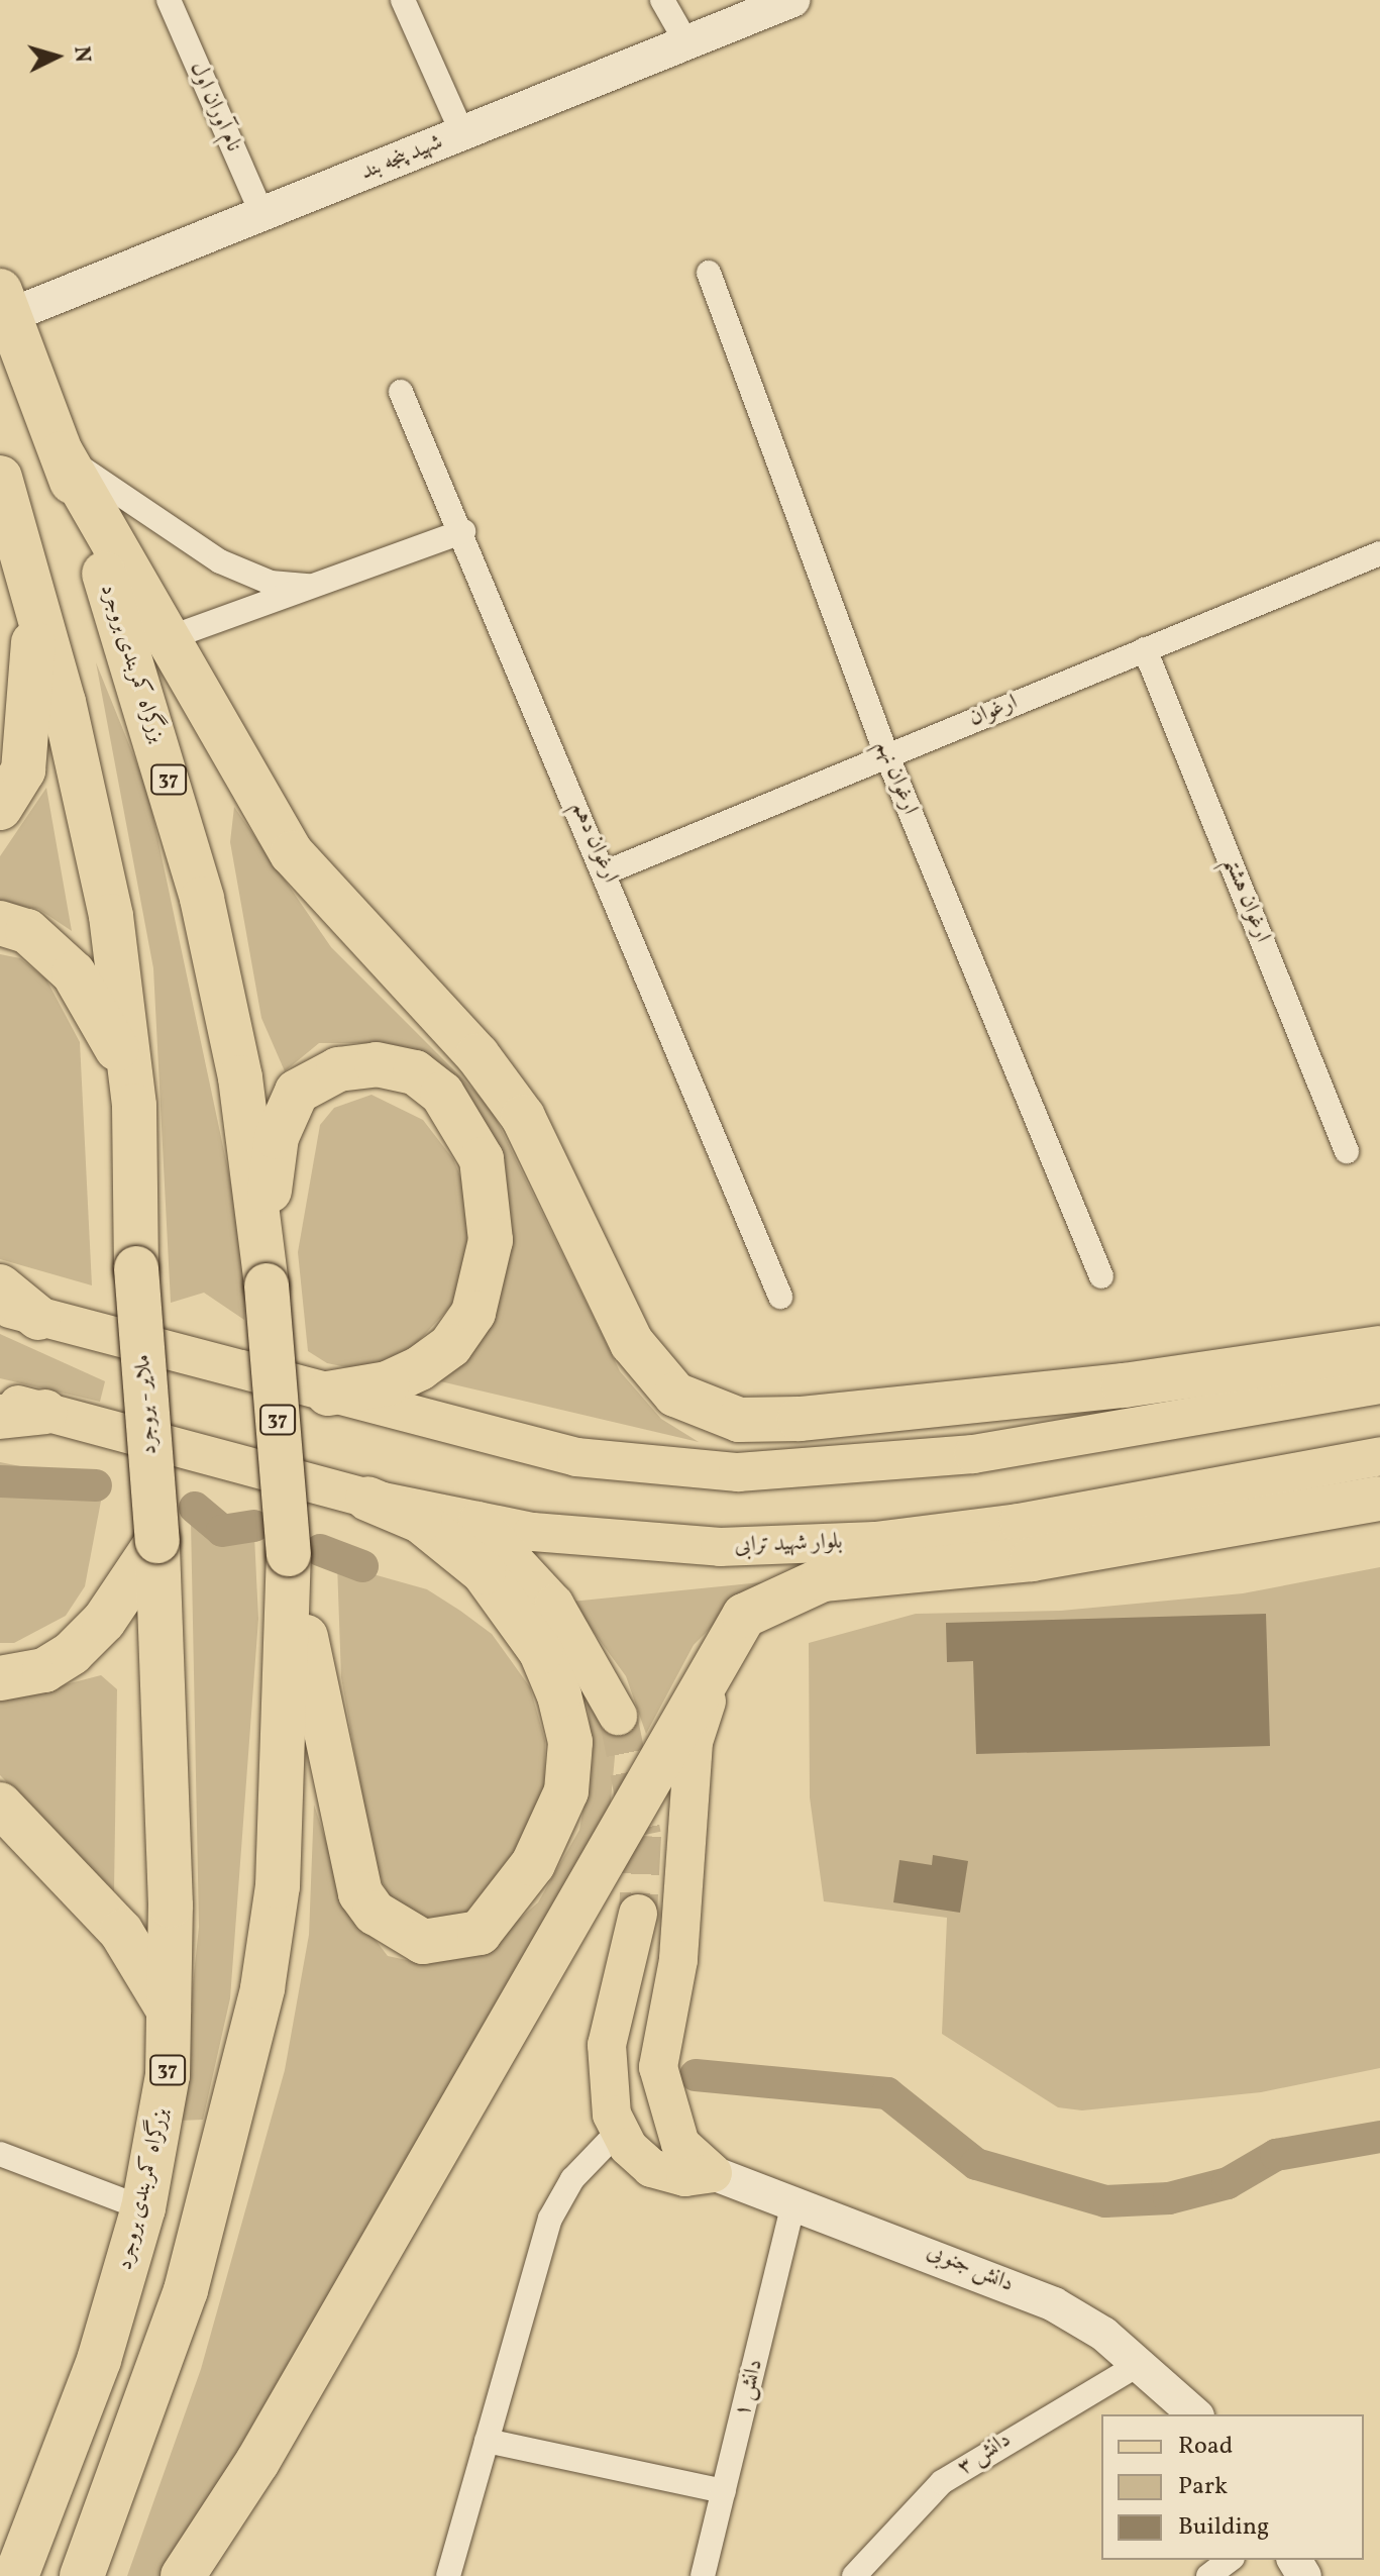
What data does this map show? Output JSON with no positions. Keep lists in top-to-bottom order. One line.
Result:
{"streets":{"highway":["بزرگراه کمربندی بروجرد","37","ملایر - بروجرد"],"main road":["بلوار شهید ترابی"],"street":["نام آوران اول","شهید پنجه بند","ارغوان","ارغوان نهم","ارغوان دهم","ارغوان هشتم","دانش جنوبی","دانش ۱","دانش ۳"]},"crossings":[["نام آوران اول","شهید پنجه بند"],["شهید پنجه بند","بزرگراه کمربندی بروجرد"],["بزرگراه کمربندی بروجرد","37"],["بزرگراه کمربندی بروجرد","ملایر - بروجرد"],["ارغوان","ارغوان نهم"],["ارغوان","ارغوان دهم"],["ارغوان","ارغوان هشتم"],["37","ملایر - بروجرد"],["دانش جنوبی","دانش ۱"],["دانش جنوبی","دانش ۳"]],"legend":["Road","Park","Building"],"north":"right"}
